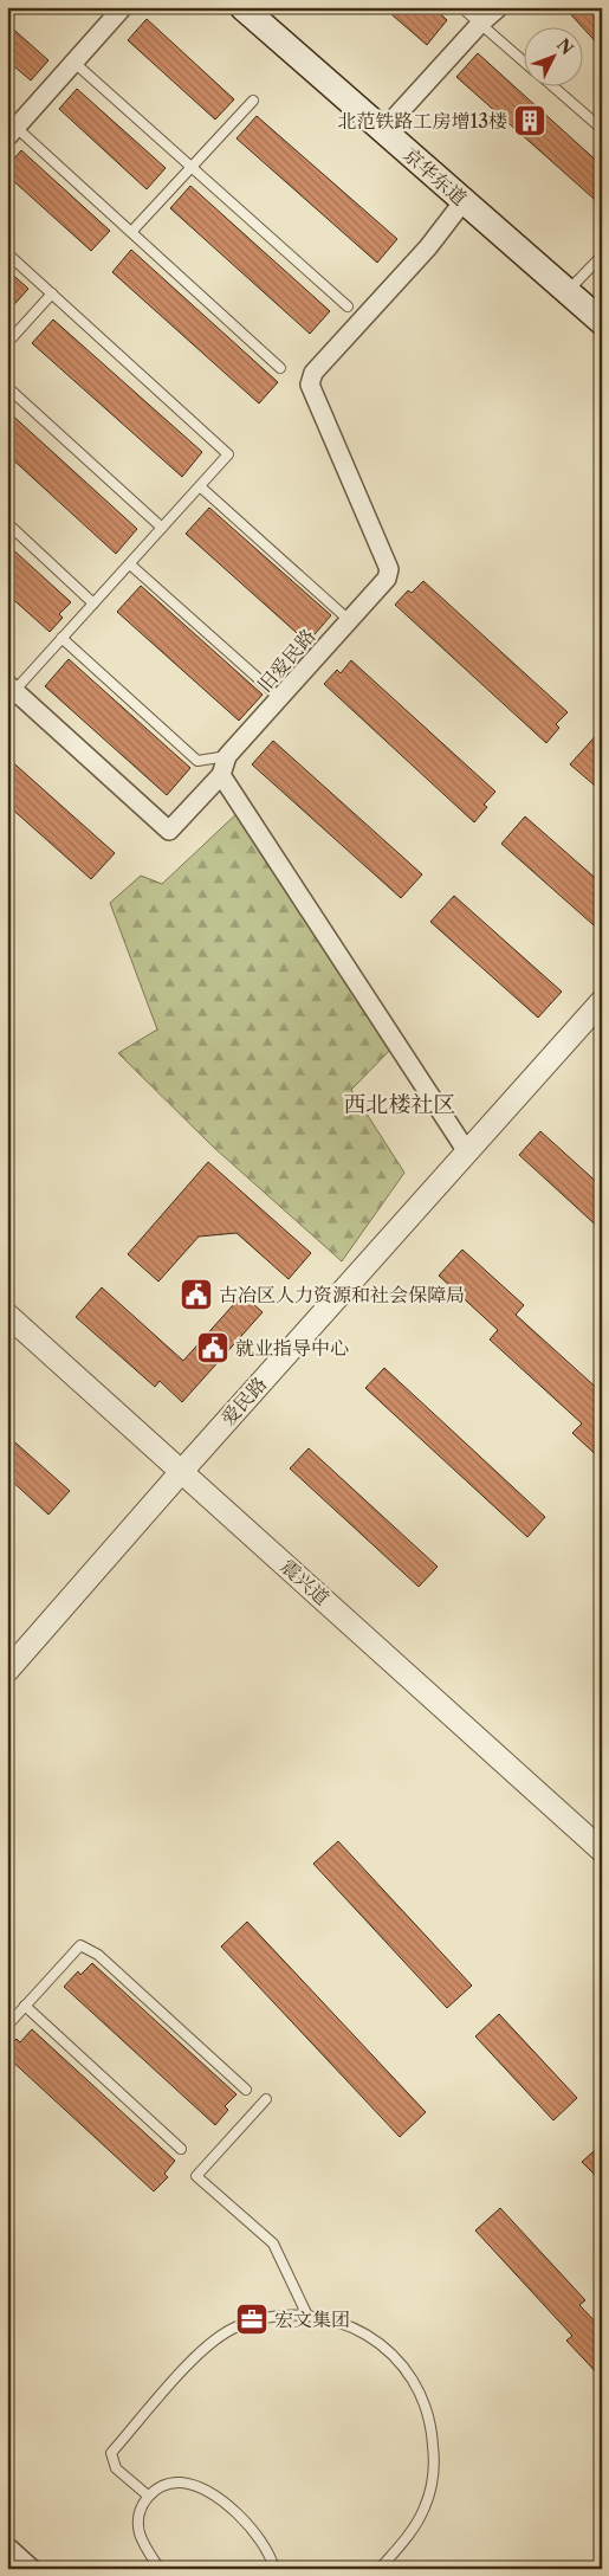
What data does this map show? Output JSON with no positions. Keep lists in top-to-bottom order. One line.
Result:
{"streets":{"main road":["京华东道"],"street":["旧爱民路","爱民路","震兴道"]},"crossings":[["京华东道","旧爱民路"],["爱民路","震兴道"]],"districts":["西北楼社区"],"places":{"building":["北范铁路工房增13楼"],"public building":["古冶区人力资源和社会保障局","就业指导中心"],"office":["宏文集团"]},"north":"top right"}
